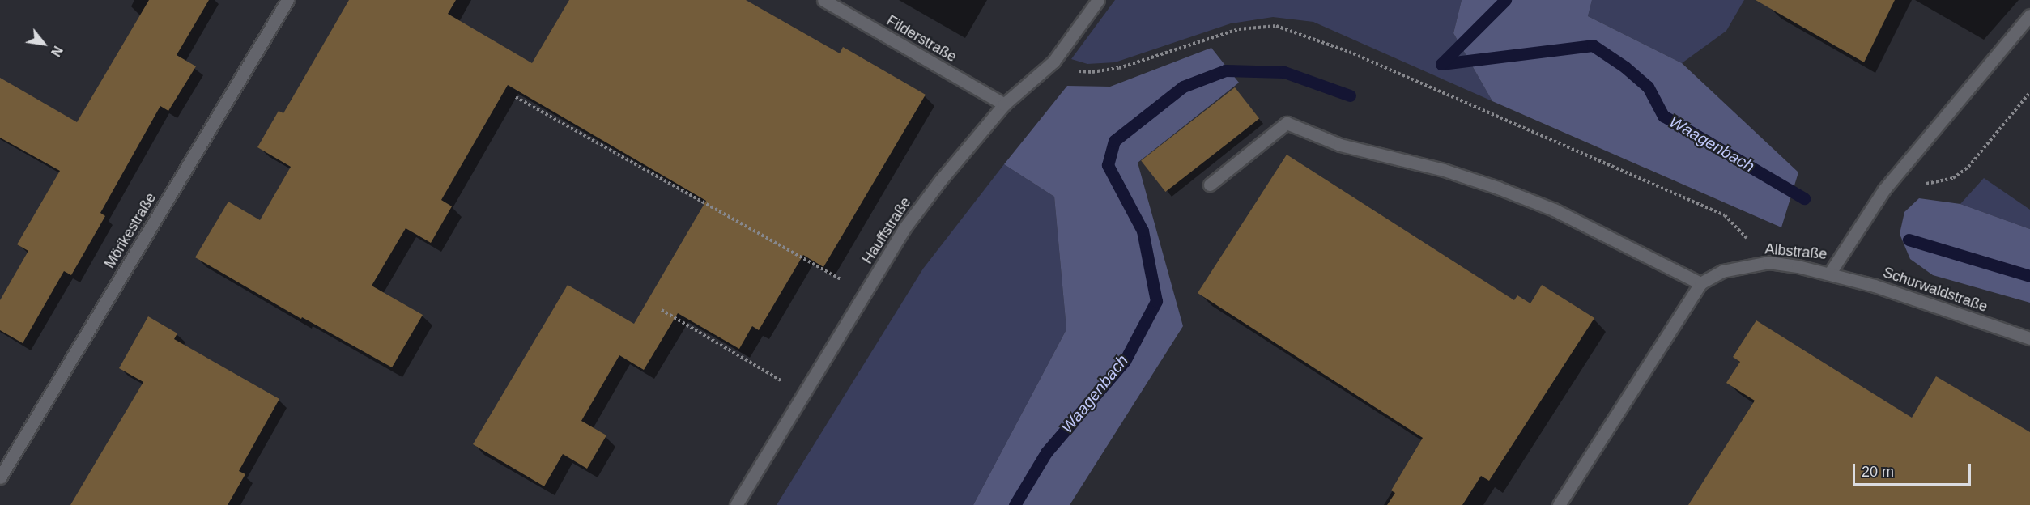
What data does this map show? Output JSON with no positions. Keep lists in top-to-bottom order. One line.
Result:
{"streets":{"street":["Filderstraße","Mörikestraße","Hauffstraße","Albstraße","Schurwaldstraße"]},"crossings":[["Filderstraße","Hauffstraße"],["Albstraße","Schurwaldstraße"]],"water":["Waagenbach"],"scale_bar":"20 m","north":"bottom right"}
